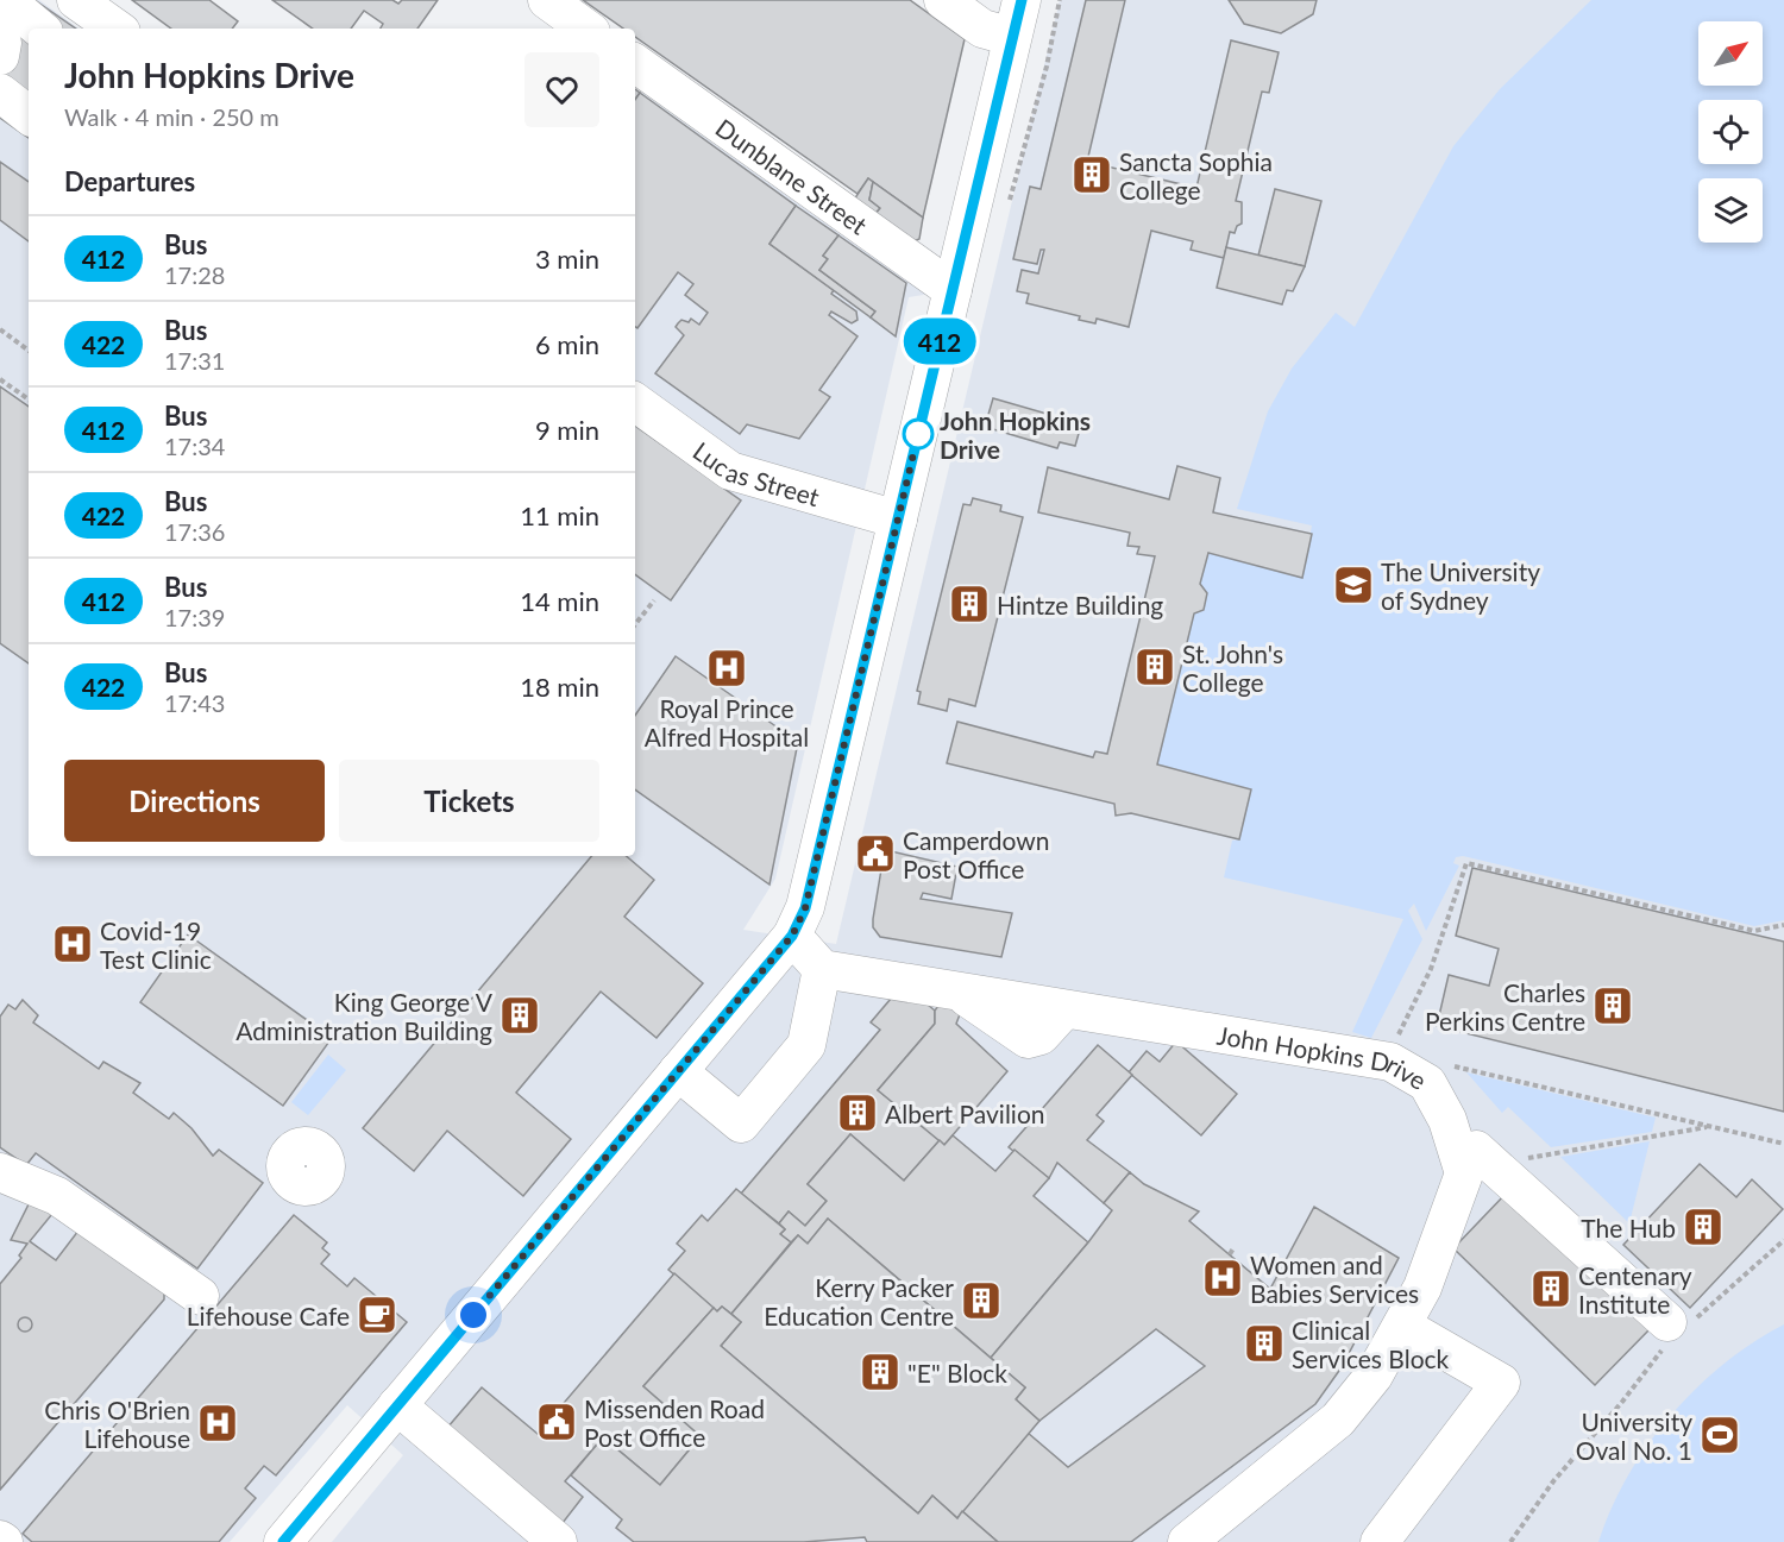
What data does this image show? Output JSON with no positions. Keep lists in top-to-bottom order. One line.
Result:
{"streets":{"street":["Dunblane Street","Lucas Street","John Hopkins Drive"]},"places":{"building":["Sancta Sophia College","Hintze Building","St. John's College","Charles Perkins Centre","King George V Administration Building","Albert Pavilion","The Hub","Centenary Institute","Kerry Packer Education Centre","Clinical Services Block","\"E\" Block"],"other":["John Hopkins Drive"],"school or university":["The University of Sydney"],"hospital":["Royal Prince Alfred Hospital","Covid-19 Test Clinic","Women and Babies Services","Chris O'Brien Lifehouse"],"public building":["Camperdown Post Office","Missenden Road Post Office"],"cafe":["Lifehouse Cafe"],"sports":["University Oval No. 1"]},"lines":["bus line 412"],"north":"top right","page":{"on_map":"412","heading":[["John Hopkins Drive","Walk · 4 min · 250 m"],"Departures"],"list":[{"mark":"412","name":"Bus","note":"17:28","value":"3 min"},{"mark":"422","name":"Bus","note":"17:31","value":"6 min"},{"mark":"412","name":"Bus","note":"17:34","value":"9 min"},{"mark":"422","name":"Bus","note":"17:36","value":"11 min"},{"mark":"412","name":"Bus","note":"17:39","value":"14 min"},{"mark":"422","name":"Bus","note":"17:43","value":"18 min"}],"buttons":["Directions","Tickets"]}}
